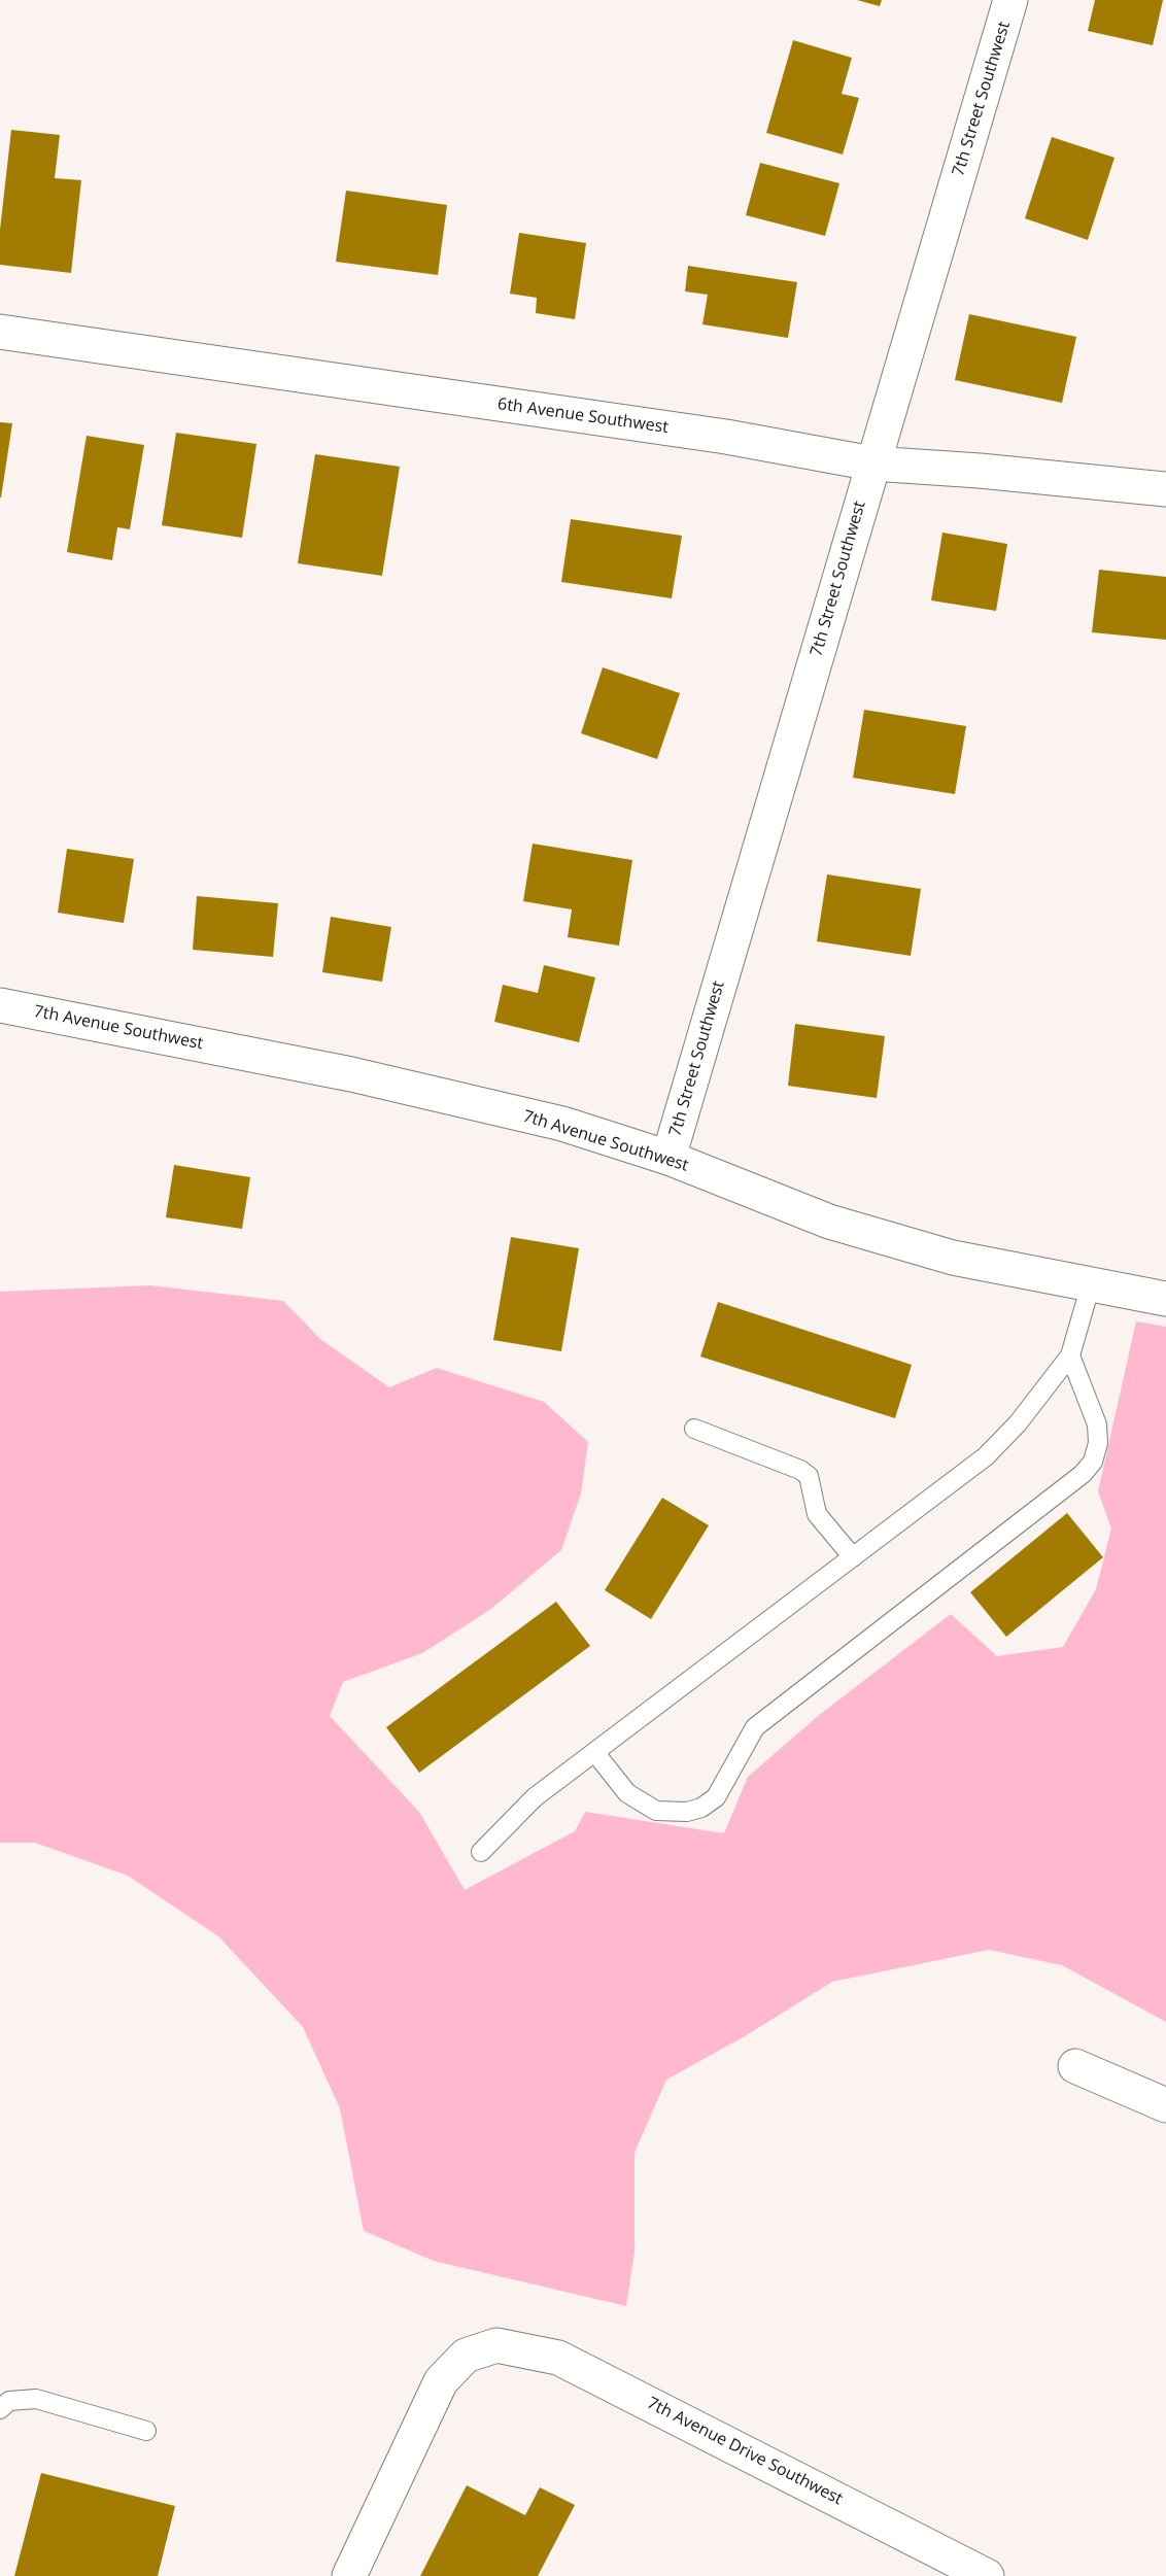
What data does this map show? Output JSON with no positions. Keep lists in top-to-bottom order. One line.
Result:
{"streets":{"street":["7th Street Southwest","6th Avenue Southwest","7th Avenue Southwest","7th Avenue Drive Southwest"]},"crossings":[["7th Street Southwest","6th Avenue Southwest"],["7th Street Southwest","7th Avenue Southwest"]]}
